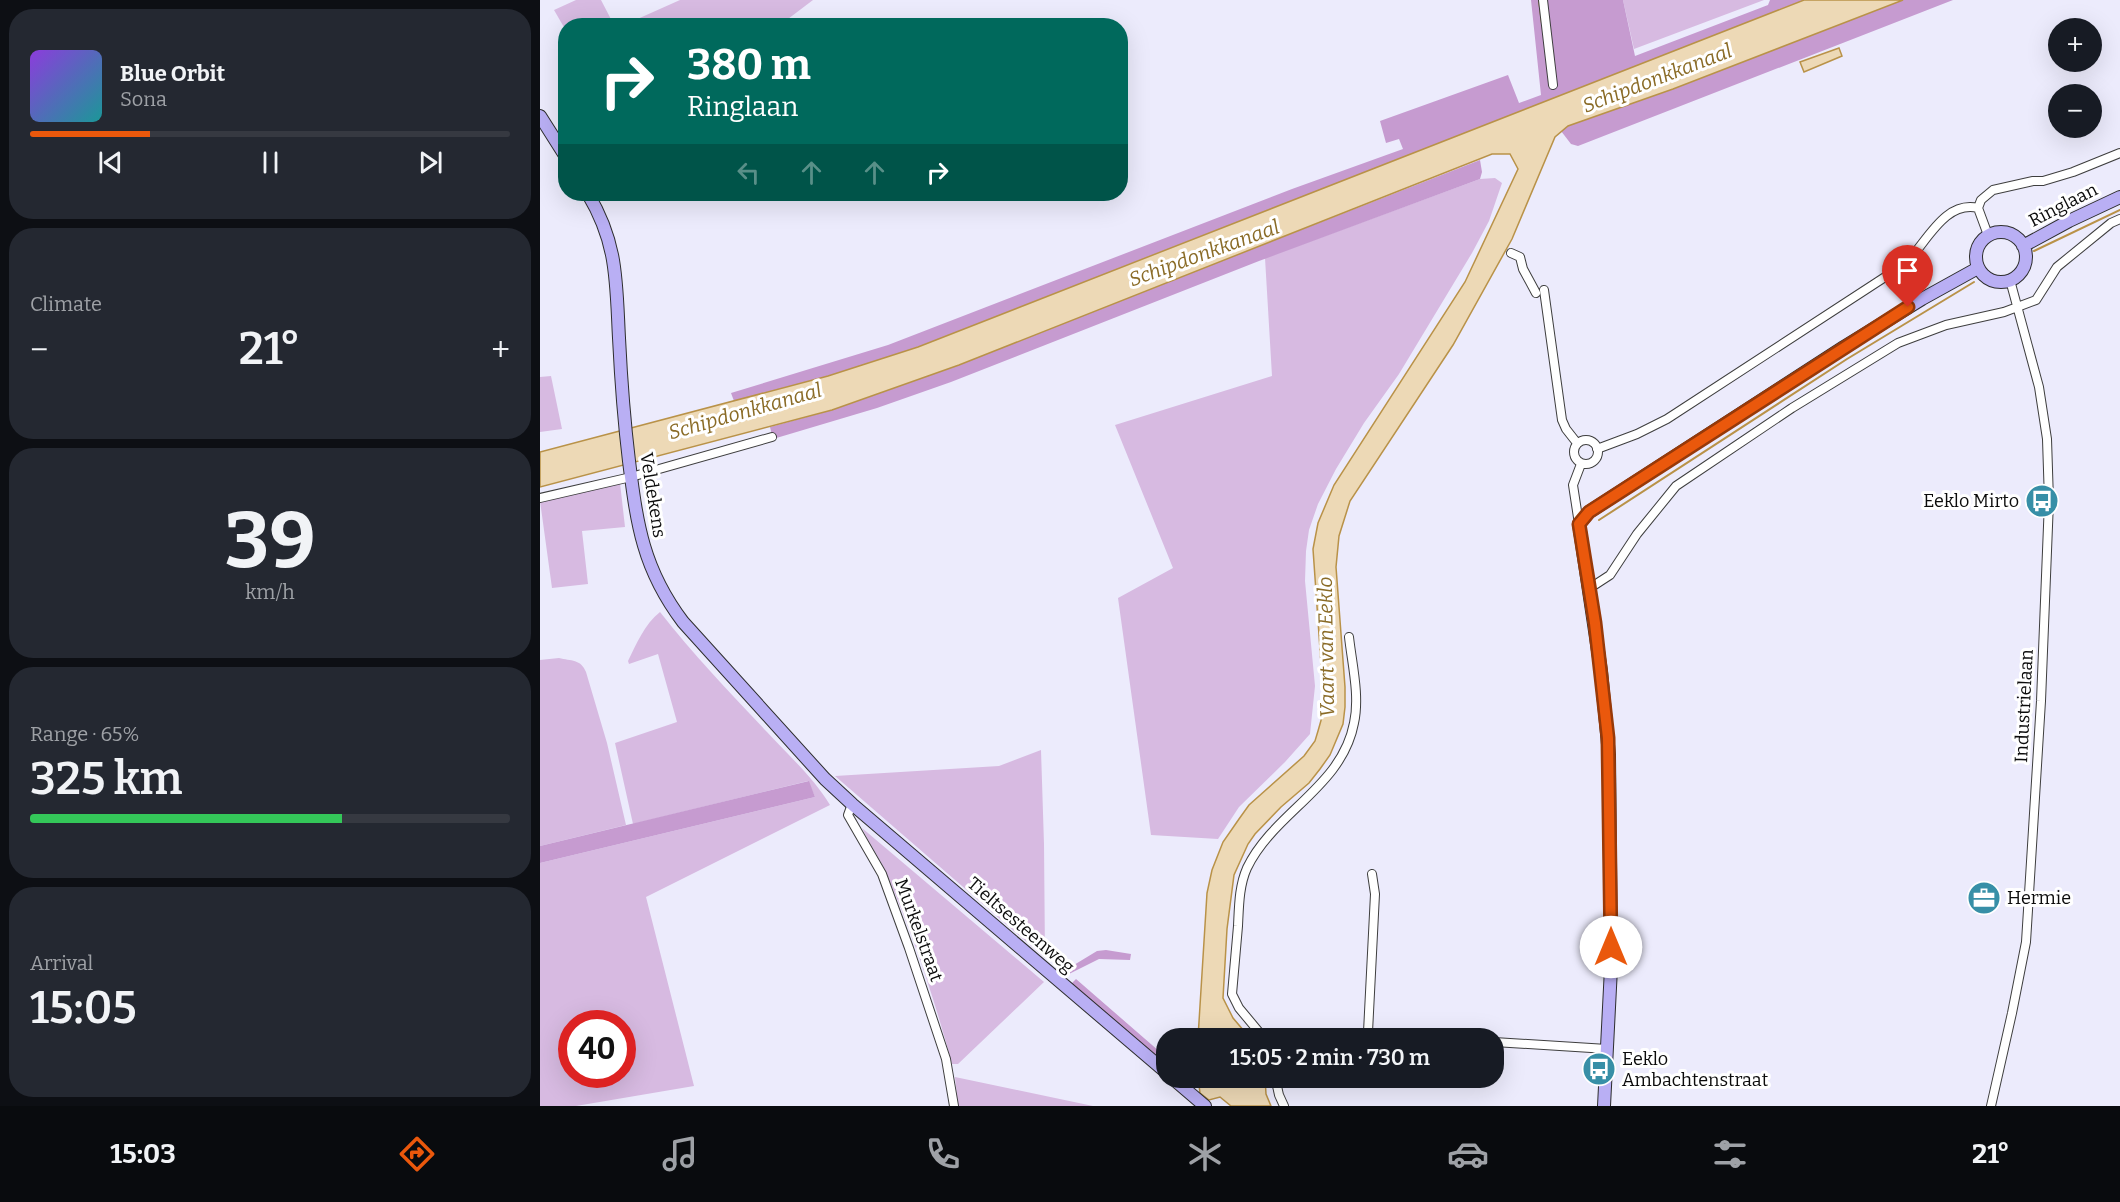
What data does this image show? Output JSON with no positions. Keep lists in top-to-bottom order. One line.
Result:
{"streets":{"main road":["Ringlaan","Veldekens","Tieltsesteenweg"],"street":["Industrielaan","Murkelstraat"]},"crossings":[["Ringlaan","Industrielaan"],["Veldekens","Tieltsesteenweg"],["Veldekens","Murkelstraat"],["Tieltsesteenweg","Murkelstraat"]],"water":["Schipdonkkanaal","Vaart van Eeklo"],"places":{"bus stop":["Eeklo Mirto","Eeklo Ambachtenstraat"],"office":["Hermie"]},"page":{"map_buttons":["+","−"],"turn":["380 m","Ringlaan"],"song":["Blue Orbit","Sona"],"tile":["Climate",["39","km/h"],["Range · 65%","325 km"],["Arrival","15:05"]],"heat":["−","21°","+"],"limit":"40","trip":"15:05 · 2 min · 730 m","tabs":["15:03","21°"]}}
